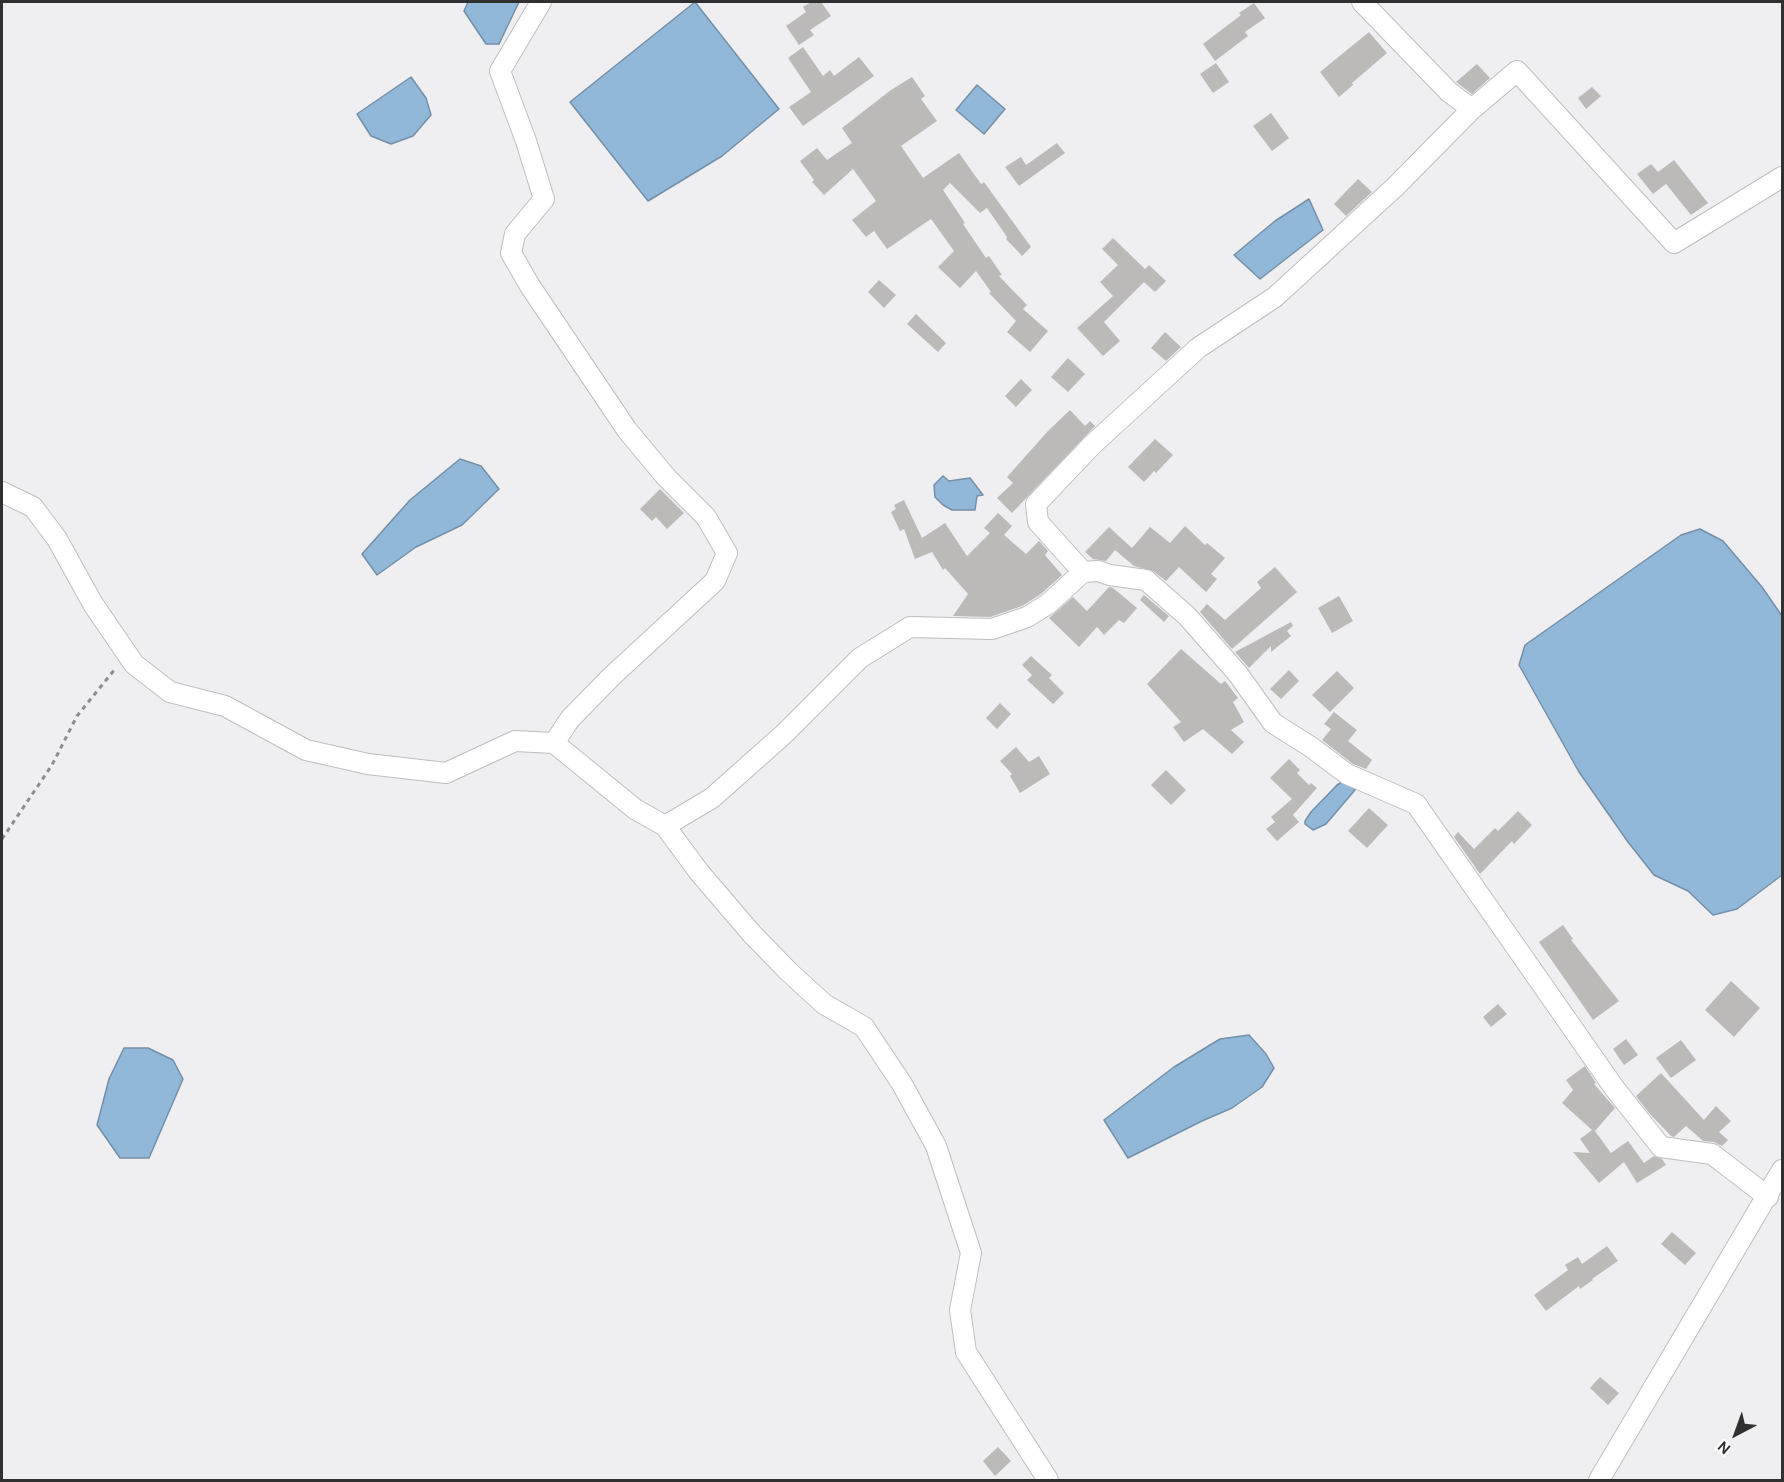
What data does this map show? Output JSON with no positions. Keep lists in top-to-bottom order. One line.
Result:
{"north":"bottom left"}
